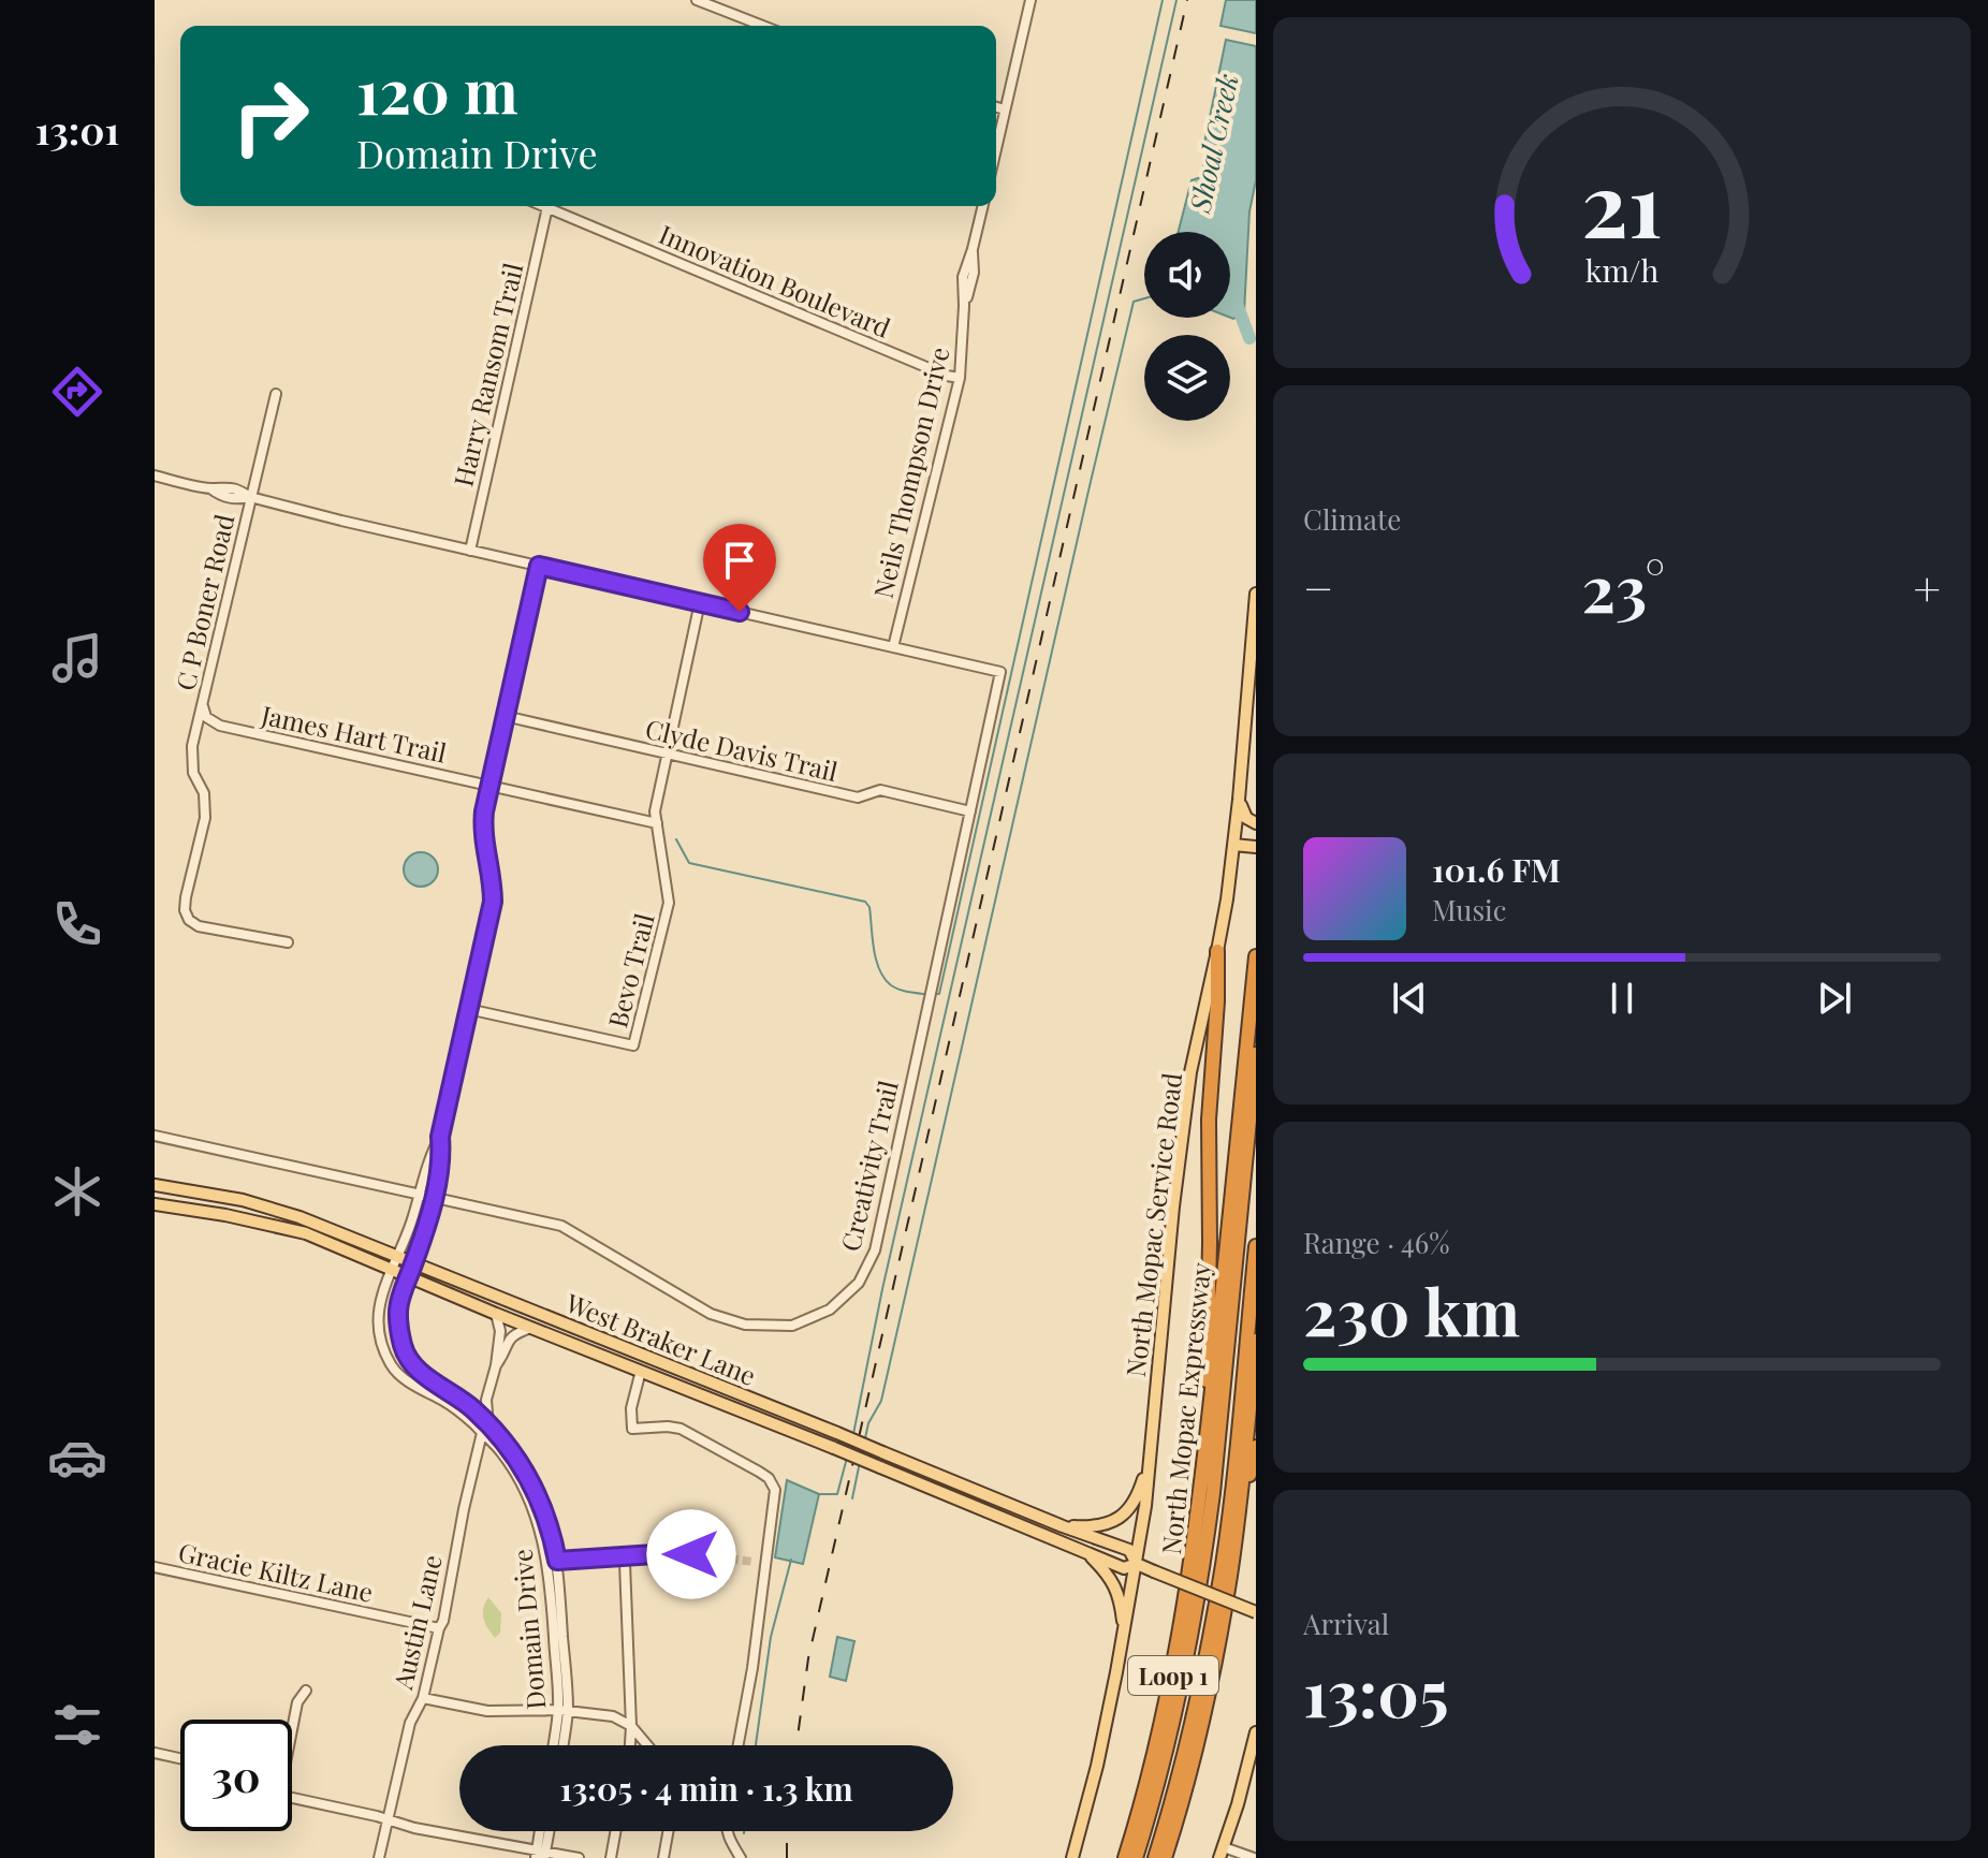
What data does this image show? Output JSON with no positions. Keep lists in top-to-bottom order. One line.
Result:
{"streets":{"highway":["North Mopac Expressway","Loop 1"],"main road":["North Mopac Service Road","West Braker Lane"],"street":["Innovation Boulevard","Harry Ransom Trail","Neils Thompson Drive","C P Boner Road","James Hart Trail","Clyde Davis Trail","Bevo Trail","Creativity Trail","Gracie Kiltz Lane","Austin Lane","Domain Drive"]},"crossings":[["Innovation Boulevard","Harry Ransom Trail"],["Innovation Boulevard","Neils Thompson Drive"],["Neils Thompson Drive","Creativity Trail"],["C P Boner Road","James Hart Trail"],["James Hart Trail","Bevo Trail"],["Clyde Davis Trail","Bevo Trail"],["Clyde Davis Trail","Creativity Trail"],["North Mopac Service Road","West Braker Lane"],["Gracie Kiltz Lane","Austin Lane"],["Austin Lane","Domain Drive"]],"water":["Shoal Creek"],"page":{"tabs":"13:01","turn":["120 m","Domain Drive"],"tile":["Climate",["Range · 46%","230 km"],["Arrival","13:05"]],"heat":["−","23°","+"],"song":["101.6 FM","Music"],"limit":"30","trip":"13:05 · 4 min · 1.3 km","gauge":["21","km/h"]}}
